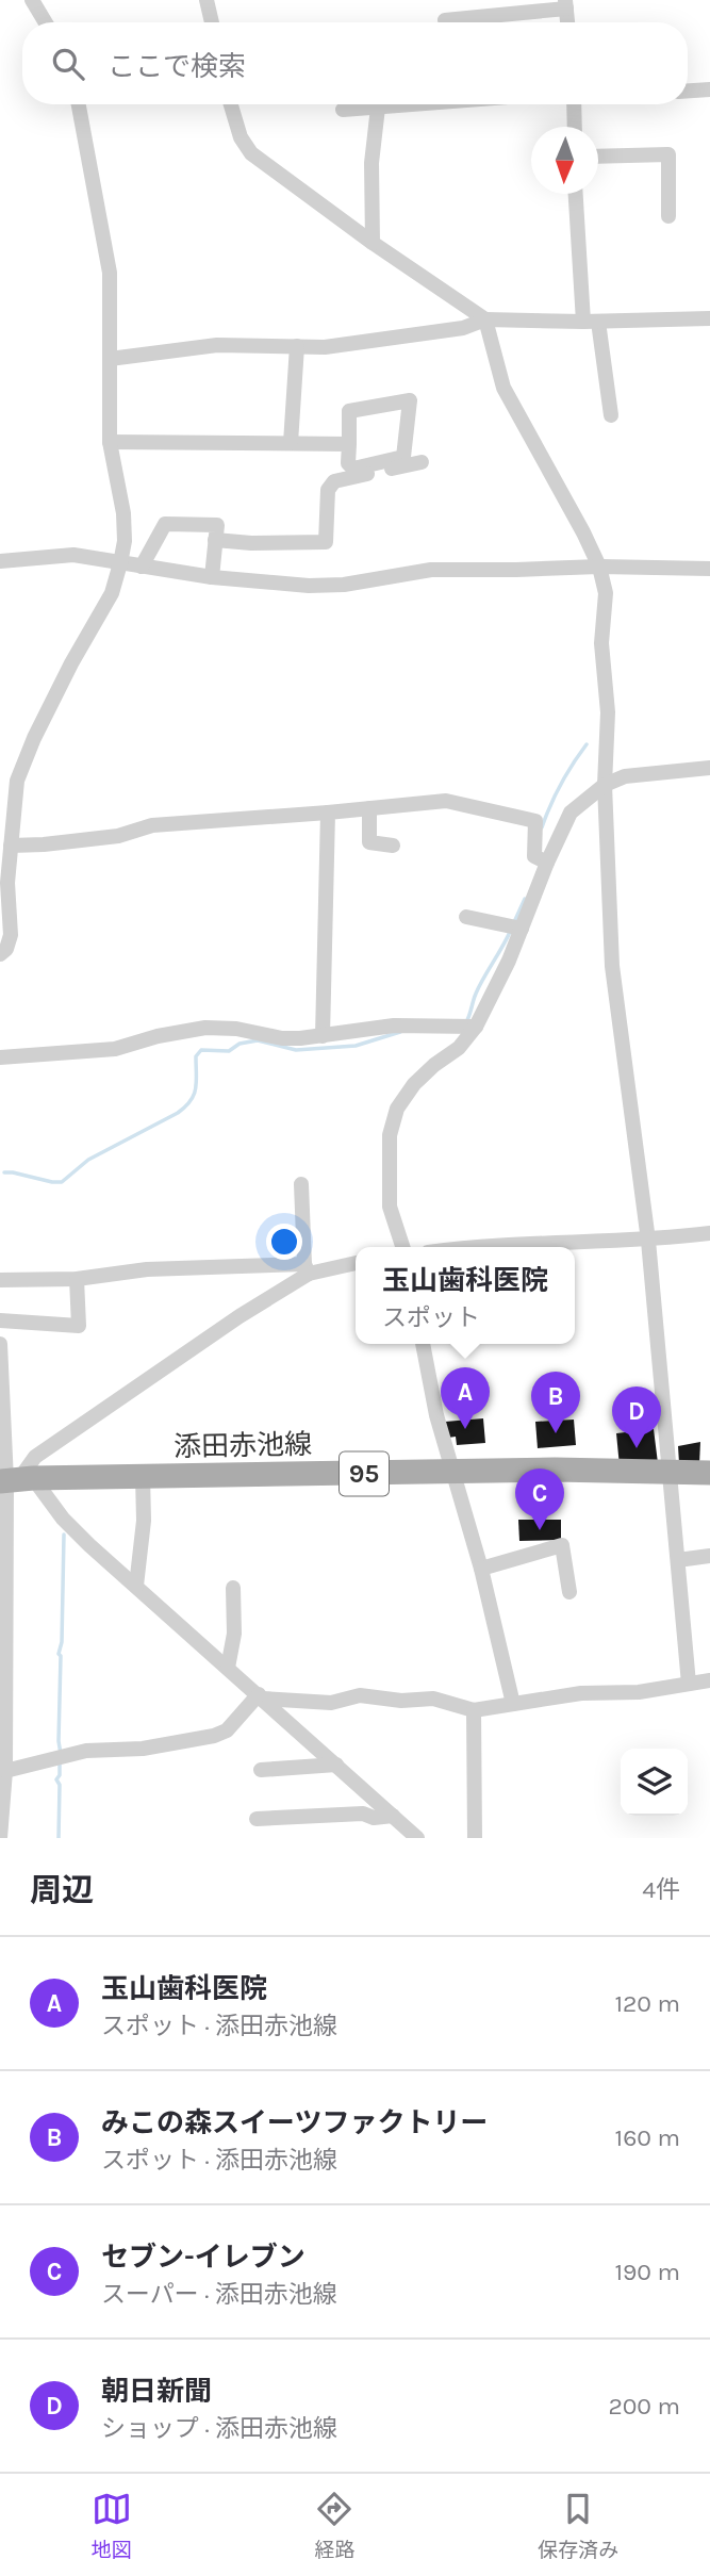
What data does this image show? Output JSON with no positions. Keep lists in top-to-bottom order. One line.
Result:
{"streets":{"main road":["添田赤池線","95"]},"north":"bottom","page":{"search":"ここで検索","popup":["玉山歯科医院","スポット"],"pins":["A","B","D","C"],"heading":["周辺","4件"],"list":[{"mark":"A","name":"玉山歯科医院","note":"スポット · 添田赤池線","value":"120 m"},{"mark":"B","name":"みこの森スイーツファクトリー","note":"スポット · 添田赤池線","value":"160 m"},{"mark":"C","name":"セブン-イレブン","note":"スーパー · 添田赤池線","value":"190 m"},{"mark":"D","name":"朝日新聞","note":"ショップ · 添田赤池線","value":"200 m"}],"nav":["地図","経路","保存済み"]}}
